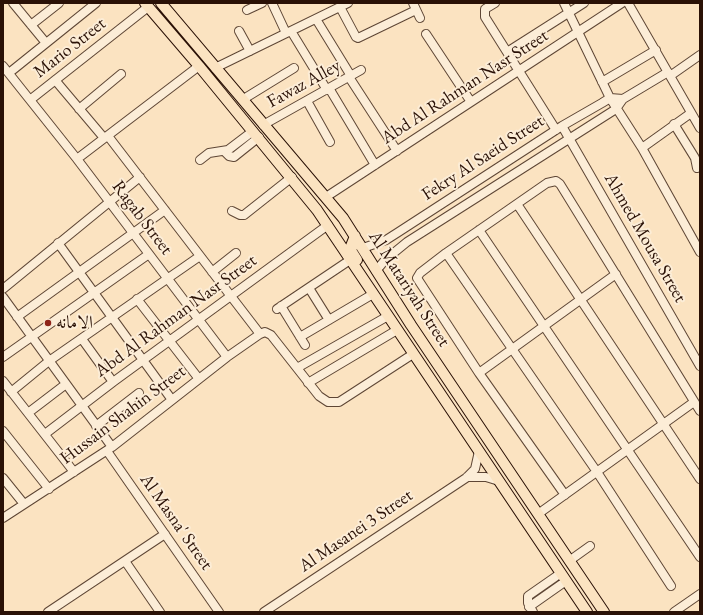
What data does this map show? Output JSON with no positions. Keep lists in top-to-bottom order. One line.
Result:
{"streets":{"main road":["Al Matariyah Street"],"street":["Mario Street","Fawaz Alley","Abd Al Rahman Nasr Street","Fekry Al Saeid Street","Ragab Street","Ahmed Mousa Street","Hussain Shahin Street","Al Masna' Street","Al Masanei 3 Street"]},"crossings":[["Mario Street","Ragab Street"],["Mario Street","Al Matariyah Street"],["Fawaz Alley","Al Matariyah Street"],["Abd Al Rahman Nasr Street","Ragab Street"],["Abd Al Rahman Nasr Street","Ahmed Mousa Street"],["Abd Al Rahman Nasr Street","Al Matariyah Street"],["Abd Al Rahman Nasr Street","Al Masna' Street"],["Fekry Al Saeid Street","Ahmed Mousa Street"],["Fekry Al Saeid Street","Al Matariyah Street"],["Ragab Street","Hussain Shahin Street"],["Al Matariyah Street","Al Masanei 3 Street"],["Hussain Shahin Street","Al Masna' Street"]],"places":["الامانه"]}
